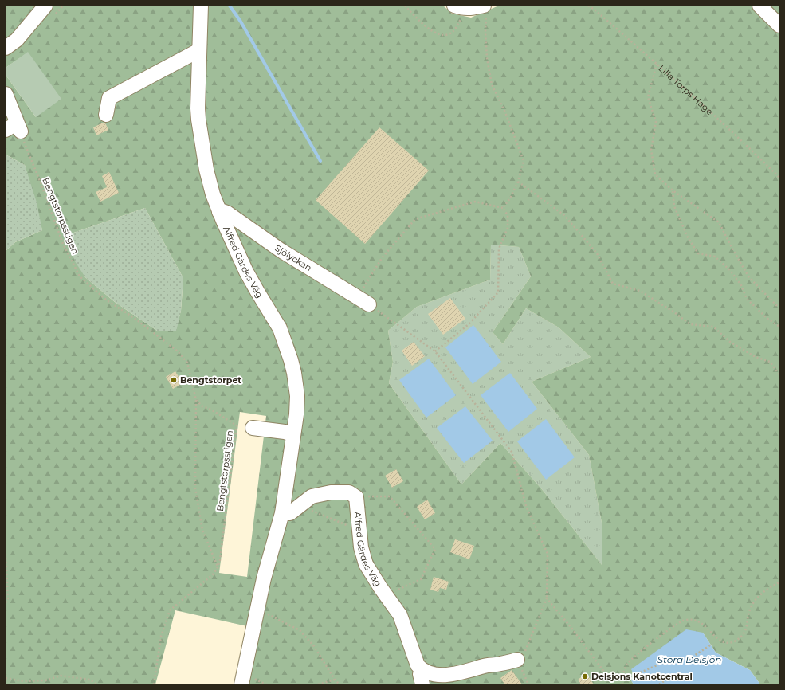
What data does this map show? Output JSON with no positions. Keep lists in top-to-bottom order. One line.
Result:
{"streets":{"street":["Sjölyckan","Alfred Gärdes Väg"],"path":["Lilla Torps Hage","Bengtstorpsstigen"]},"crossings":[["Sjölyckan","Alfred Gärdes Väg"]],"water":["Stora Delsjön"],"places":["Bengtstorpet","Delsjons Kanotcentral"]}
